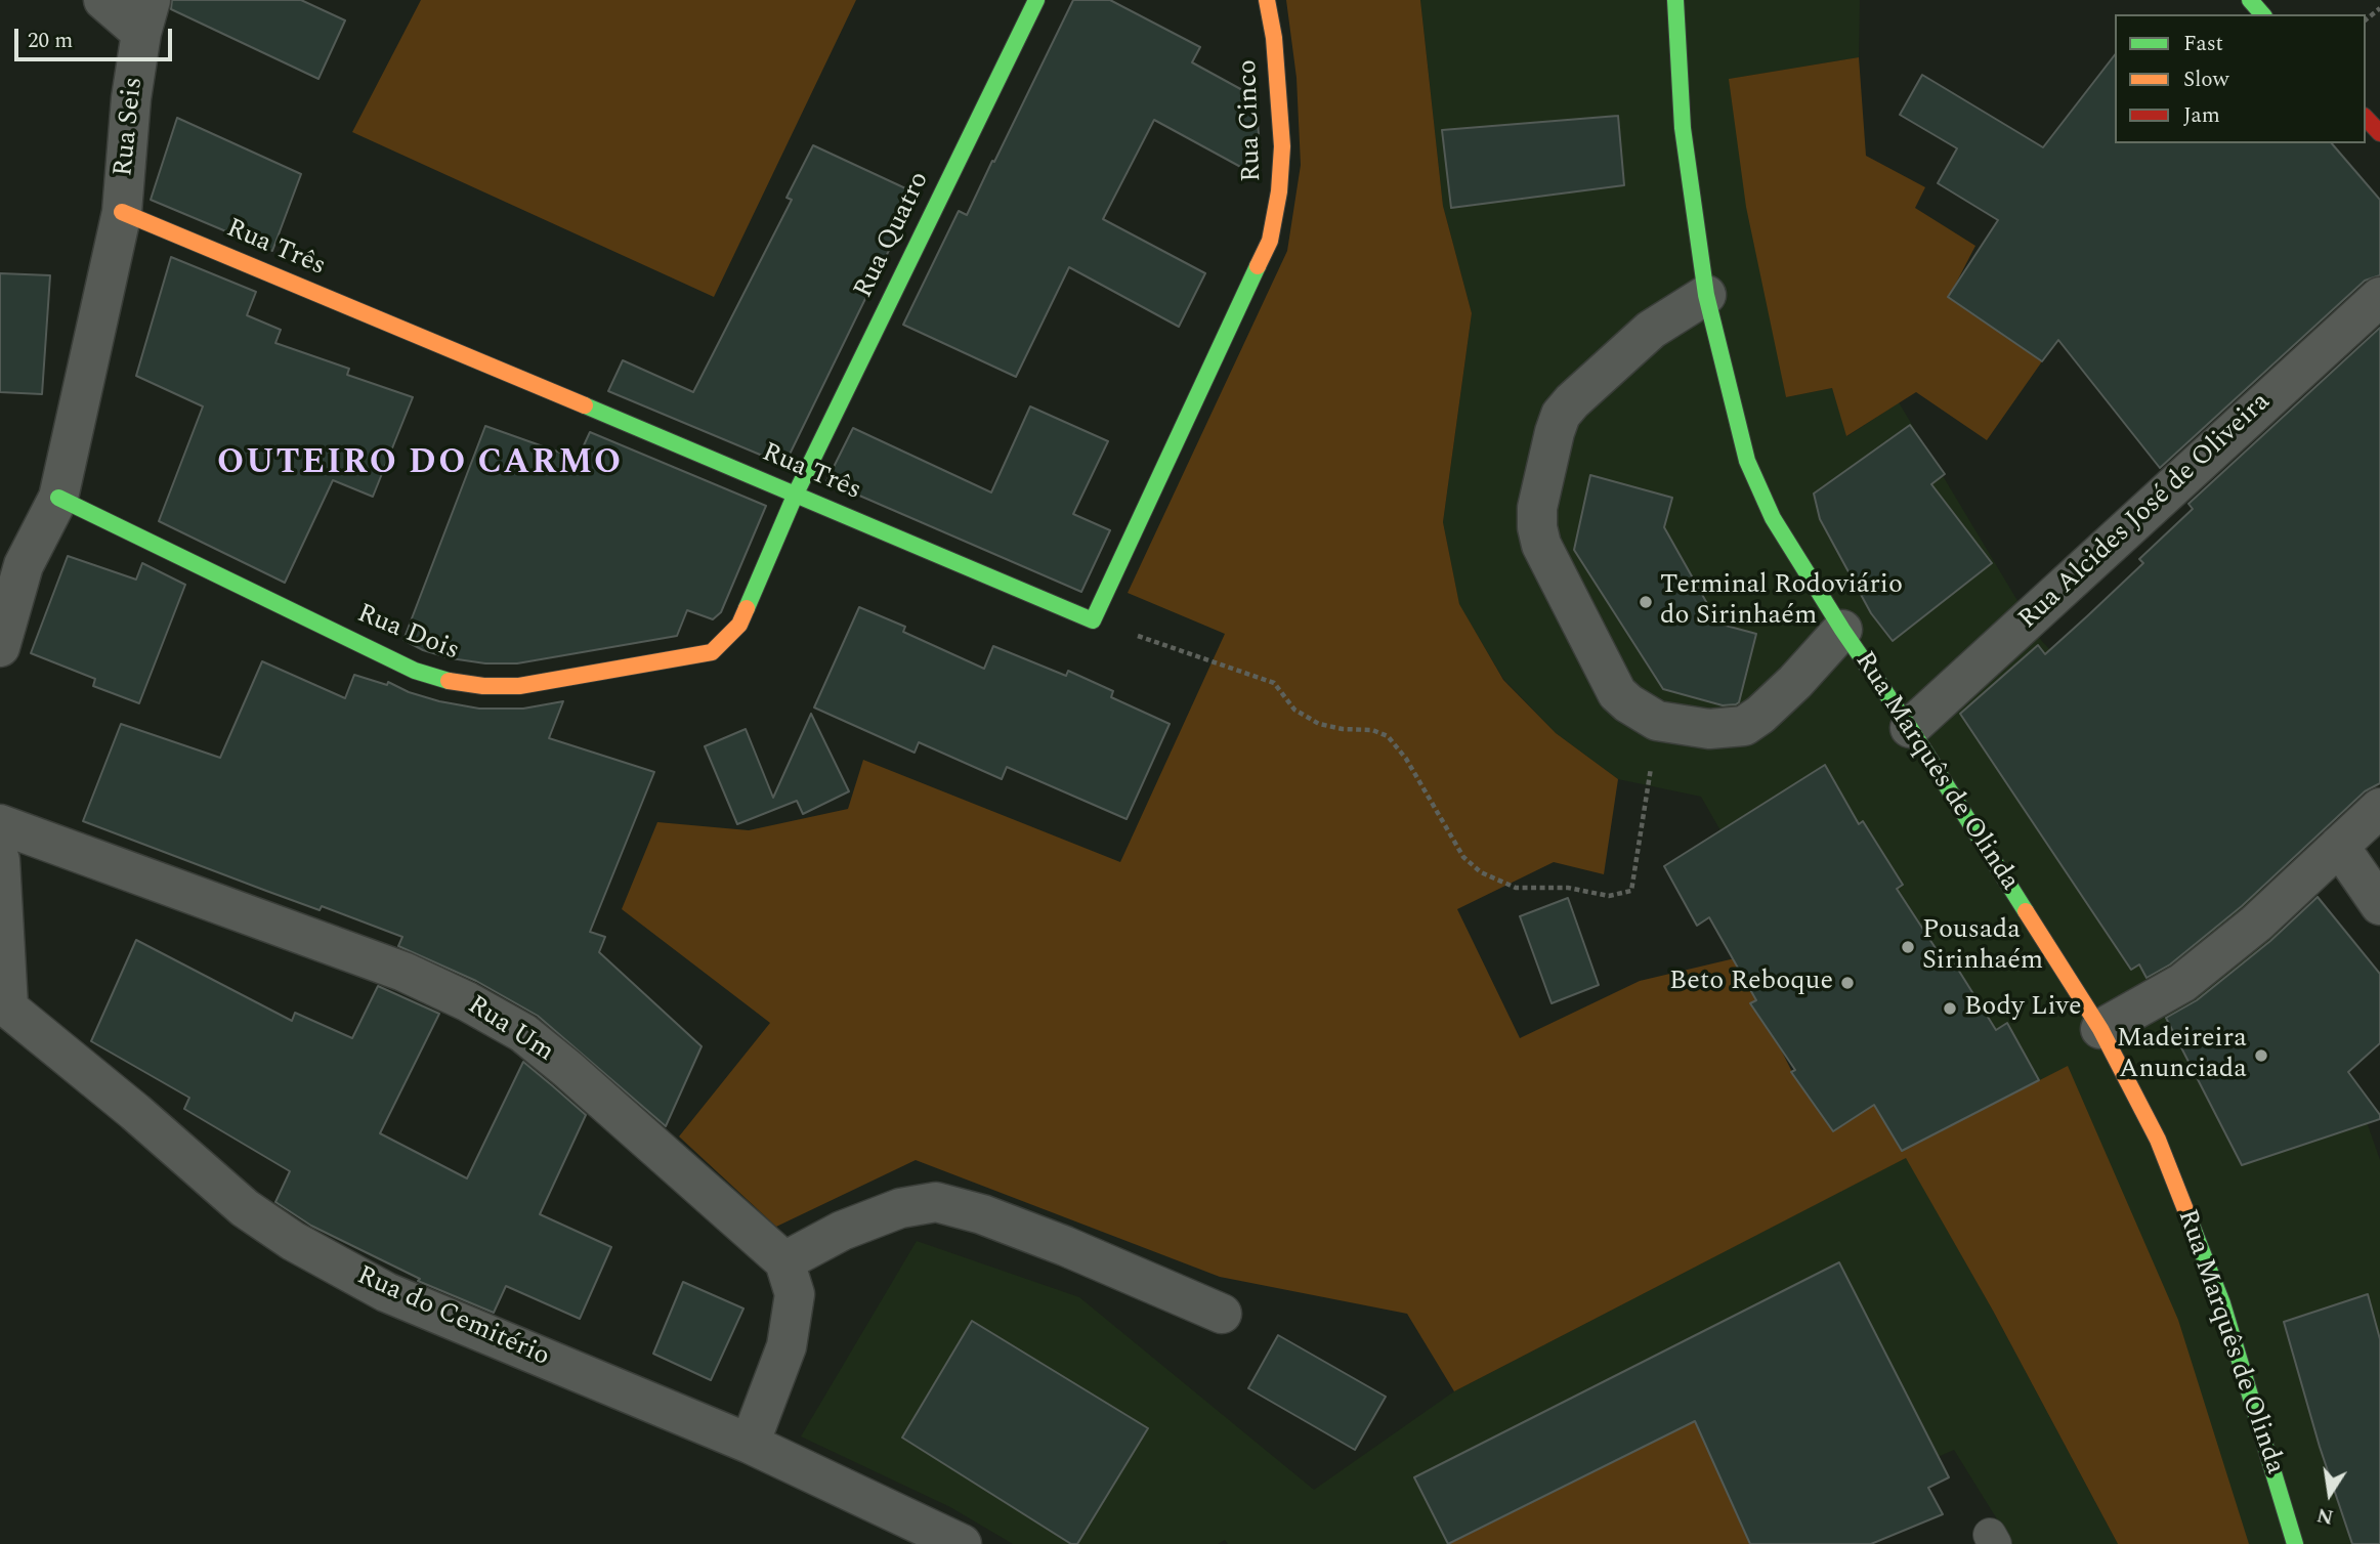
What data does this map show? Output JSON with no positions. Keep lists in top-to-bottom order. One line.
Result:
{"streets":{"street":["Rua Cinco","Rua Seis","Rua Quatro","Rua Três","Rua Alcides José de Oliveira","Rua Dois","Rua Marquês de Olinda","Rua Um","Rua do Cemitério"]},"crossings":[["Rua Cinco","Rua Três"],["Rua Seis","Rua Três"],["Rua Seis","Rua Dois"],["Rua Quatro","Rua Três"],["Rua Quatro","Rua Dois"],["Rua Três","Rua Dois"],["Rua Alcides José de Oliveira","Rua Marquês de Olinda"]],"districts":["OUTEIRO DO CARMO"],"places":["Terminal Rodoviário do Sirinhaém","Pousada Sirinhaém","Beto Reboque","Body Live","Madeireira Anunciada"],"legend":["Fast","Slow","Jam"],"scale_bar":"20 m","north":"bottom"}
